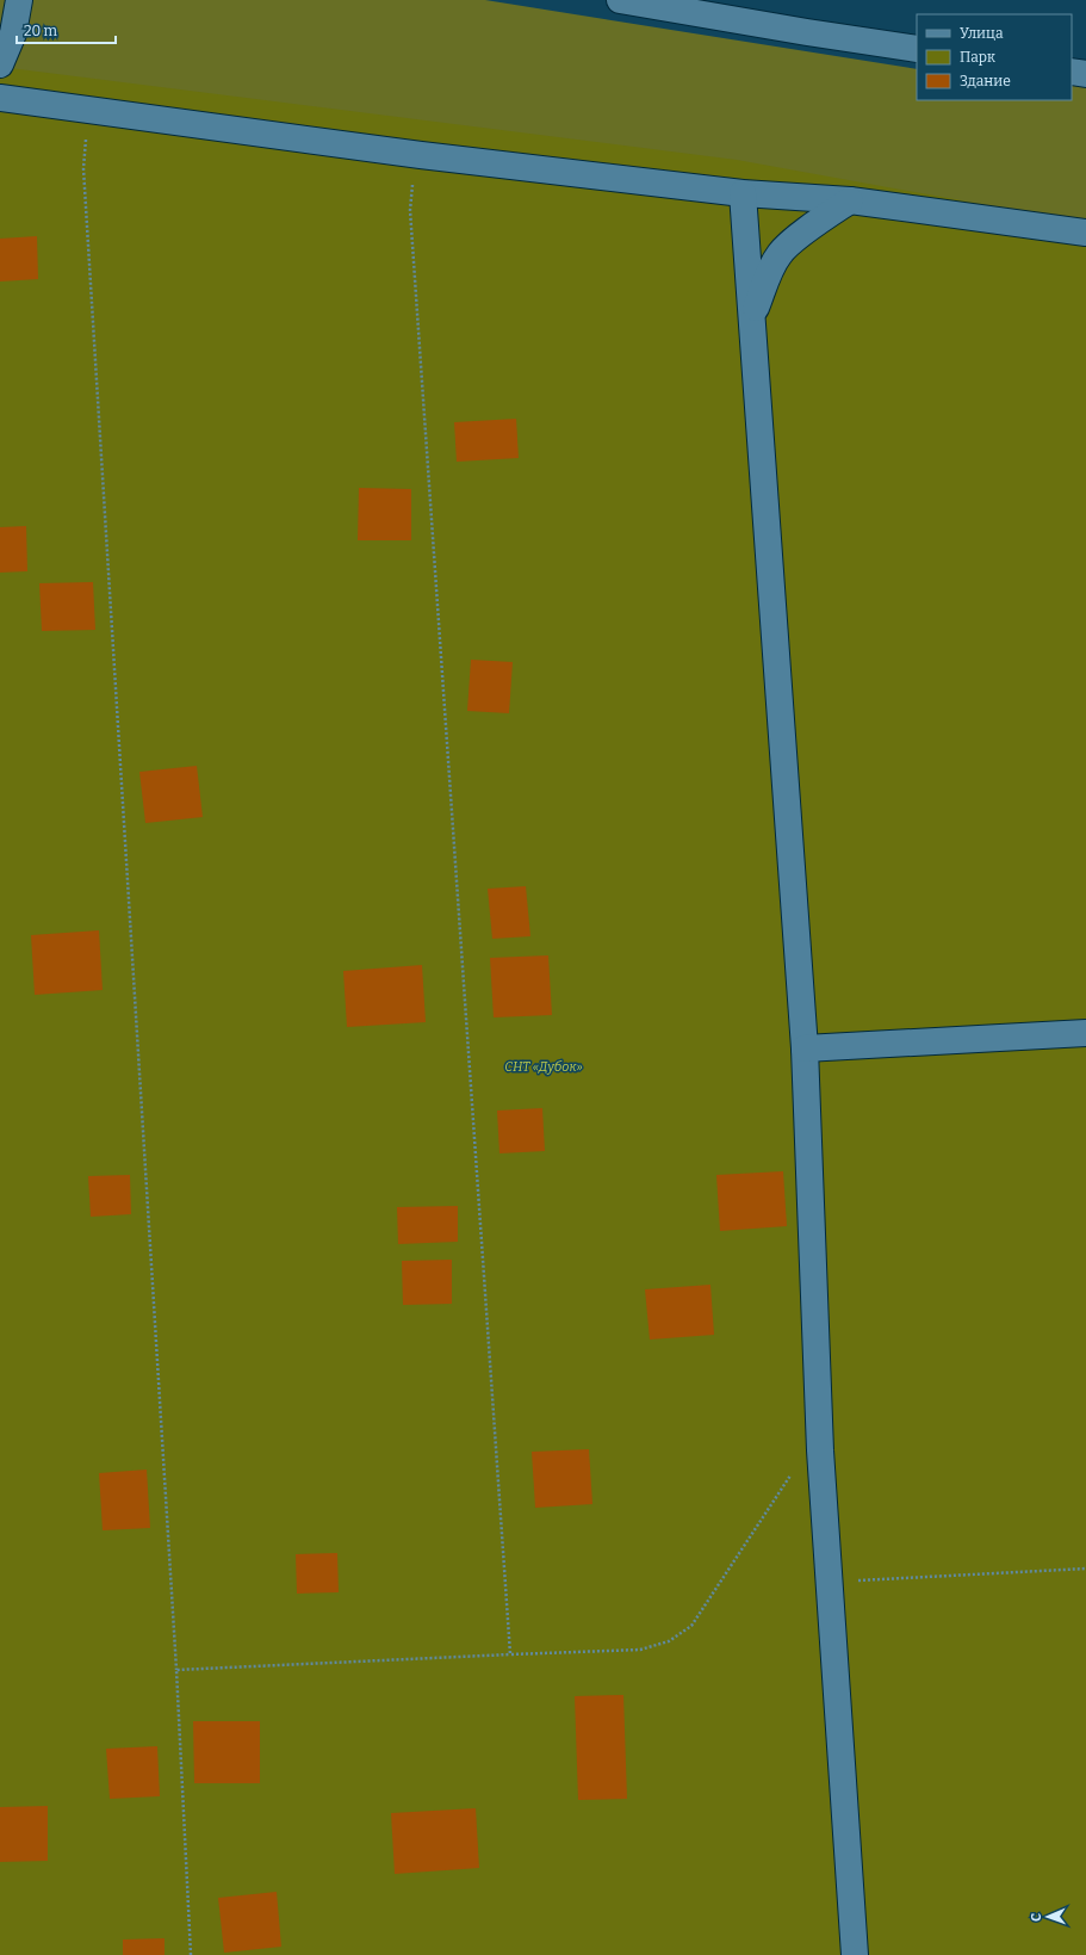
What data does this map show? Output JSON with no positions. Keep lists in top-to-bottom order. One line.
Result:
{"parks":["СНТ «Дубок»"],"legend":["Улица","Парк","Здание"],"scale_bar":"20 m","north":"left"}
